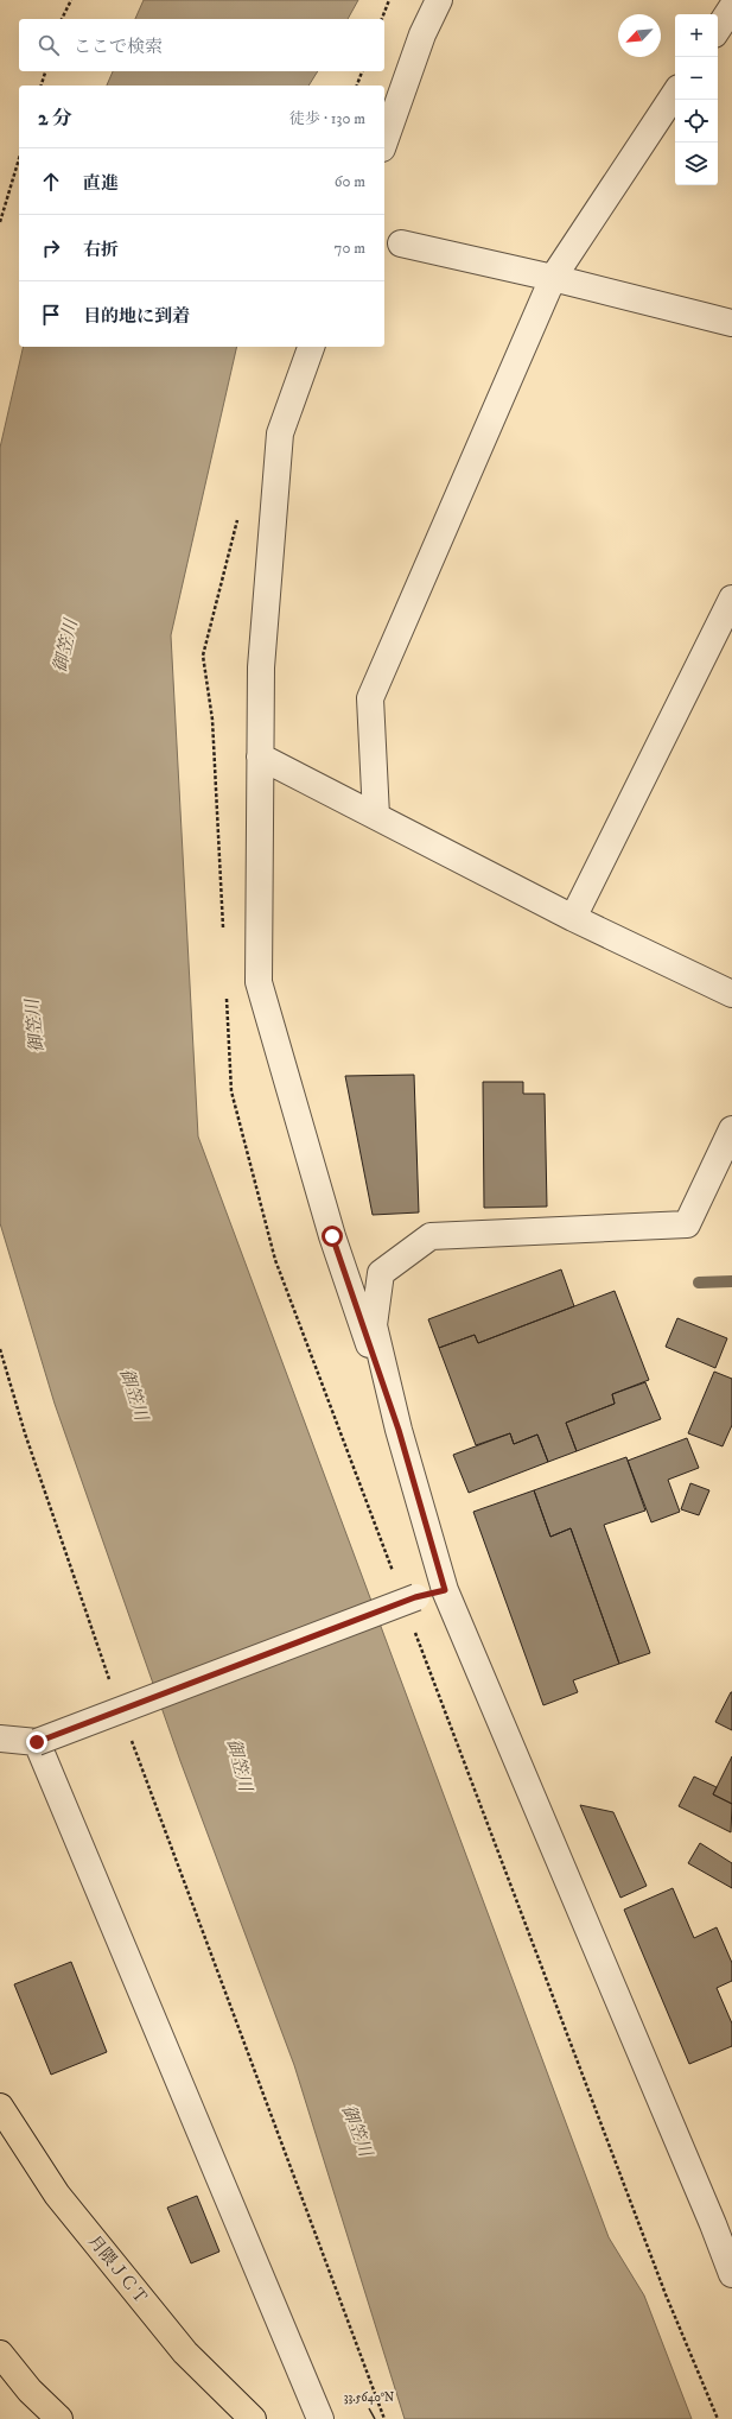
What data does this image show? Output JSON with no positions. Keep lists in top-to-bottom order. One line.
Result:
{"streets":{"highway":["月隈ＪＣＴ"]},"water":["御笠川"],"north":"bottom left","page":{"map_buttons":["+","−"],"search":"ここで検索","heading":["2 分","徒歩 · 130 m"],"list":[["直進","60 m"],["右折","70 m"],"目的地に到着"]},"coordinates":["33.5640°N"]}
